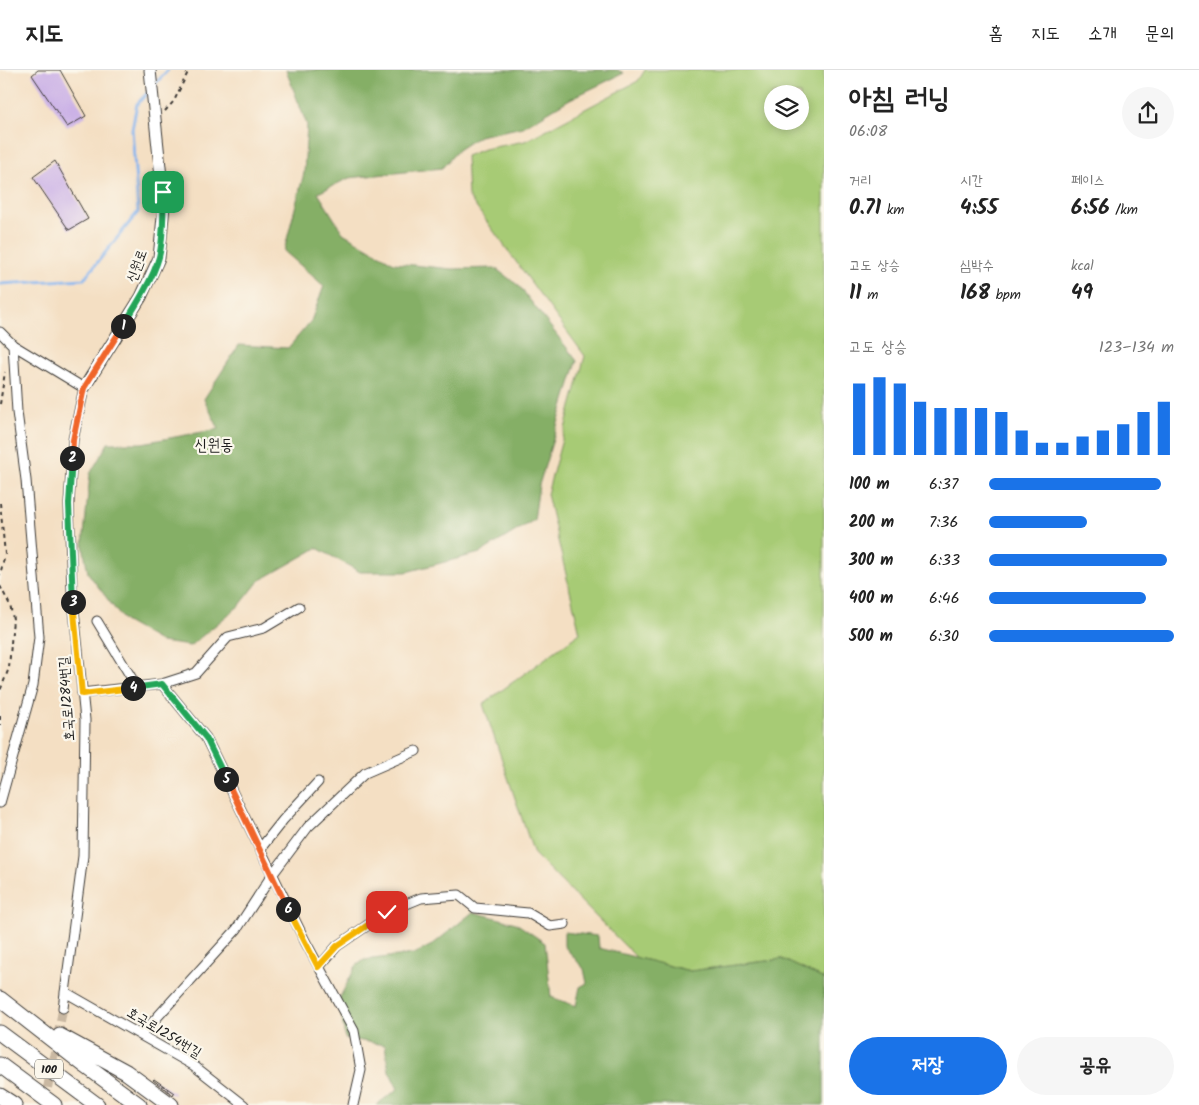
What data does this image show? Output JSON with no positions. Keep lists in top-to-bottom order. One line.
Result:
{"streets":{"highway":["100"],"street":["신원로","호국로1284번길","호국로1254번길"]},"crossings":[["신원로","호국로1284번길"],["호국로1284번길","호국로1254번길"]],"districts":["신원동"],"page":{"header":"지도","nav":["홈","지도","소개","문의"],"heading":["아침 러닝","06:08"],"stats":[["거리","0.71 km"],["시간","4:55"],["페이스","6:56 /km"],["고도 상승","11 m"],["심박수","168 bpm"],["kcal","49"]],"pins":["1","2","3","4","5","6"],"chart":["고도 상승","123–134 m"],"list":[{"name":"100 m","note":"6:37"},{"name":"200 m","note":"7:36"},{"name":"300 m","note":"6:33"},{"name":"400 m","note":"6:46"},{"name":"500 m","note":"6:30"}],"buttons":["저장","공유"]}}
